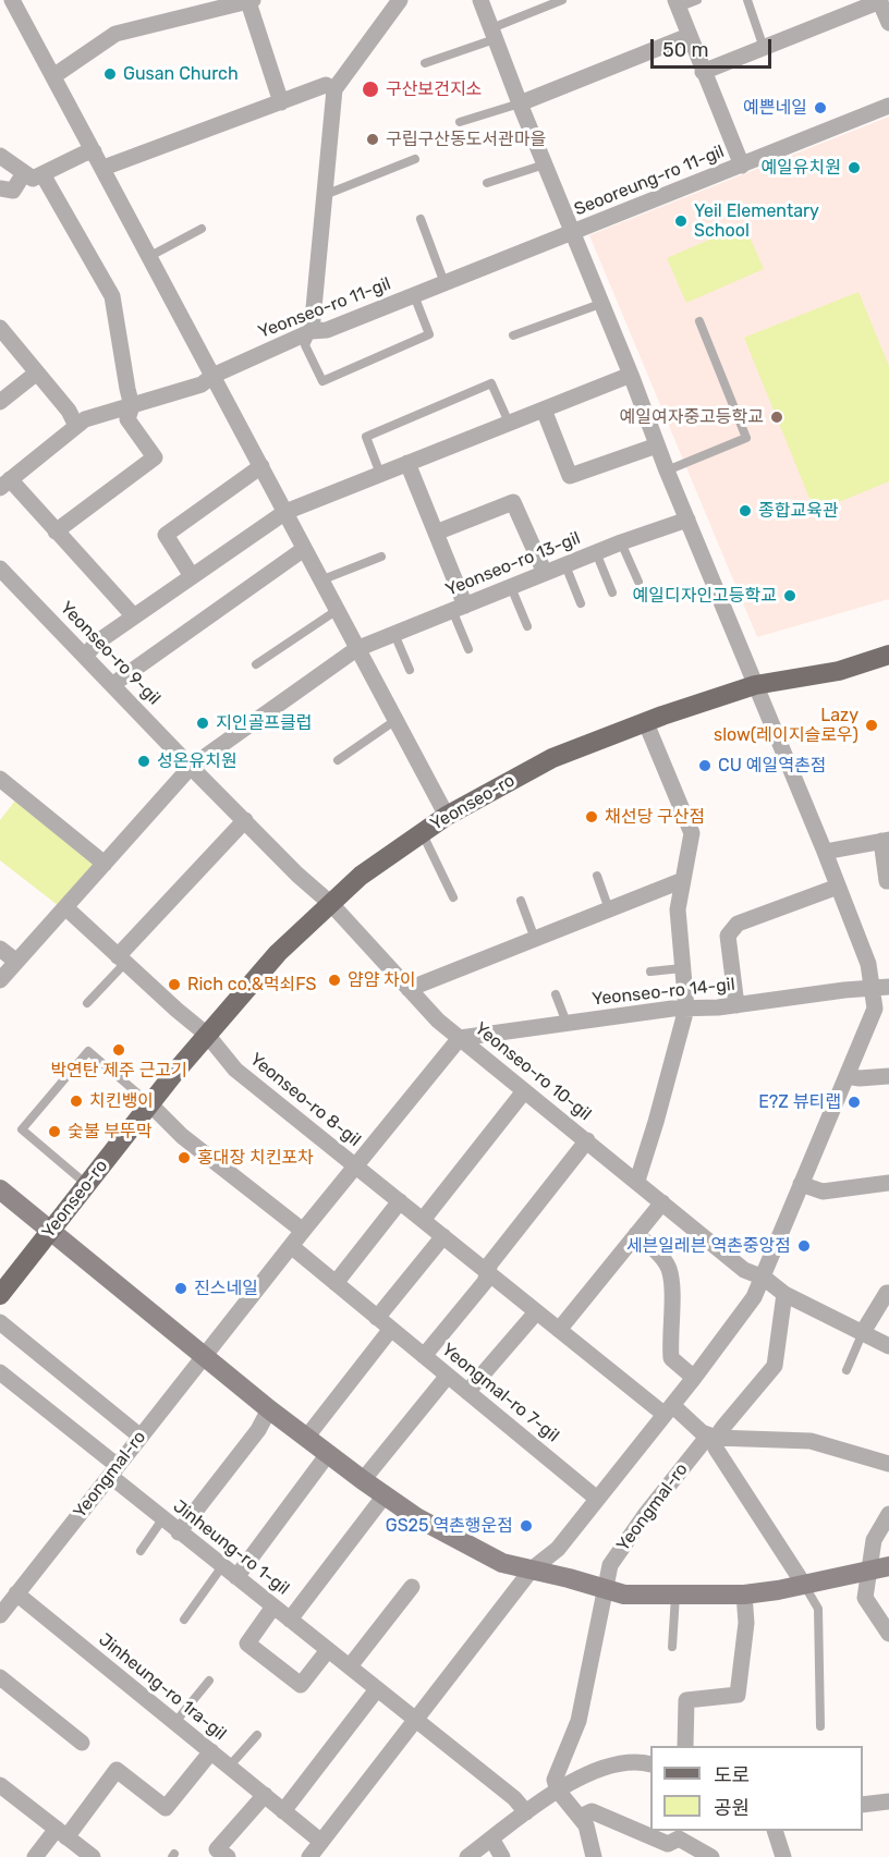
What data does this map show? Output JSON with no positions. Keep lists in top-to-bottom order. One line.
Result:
{"streets":{"main road":["Yeonseo-ro"],"street":["Seooreung-ro 11-gil","Yeonseo-ro 11-gil","Yeonseo-ro 13-gil","Yeonseo-ro 9-gil","Yeonseo-ro 14-gil","Yeonseo-ro 10-gil","Yeonseo-ro 8-gil","Yeongmal-ro 7-gil","Yeongmal-ro","Jinheung-ro 1-gil","Jinheung-ro 1ra-gil"]},"crossings":[["Yeonseo-ro 9-gil","Yeonseo-ro"],["Yeonseo-ro 9-gil","Yeonseo-ro 10-gil"],["Yeonseo-ro","Yeonseo-ro 10-gil"],["Yeonseo-ro","Yeonseo-ro 8-gil"],["Yeonseo-ro 14-gil","Yeonseo-ro 10-gil"],["Yeonseo-ro 14-gil","Yeonseo-ro 8-gil"],["Yeonseo-ro 10-gil","Yeonseo-ro 8-gil"],["Yeonseo-ro 10-gil","Yeongmal-ro"],["Yeonseo-ro 8-gil","Yeongmal-ro"],["Yeongmal-ro","Jinheung-ro 1-gil"],["Yeongmal-ro","Jinheung-ro 1ra-gil"]],"places":["Gusan Church","구산보건지소","예쁜네일","구립구산동도서관마을","예일유치원","Yeil Elementary School","예일여자중고등학교","종합교육관","예일디자인고등학교","지인골프클럽","Lazy slow(레이지슬로우)","성온유치원","CU 예일역촌점","채선당 구산점","얌얌 차이","Rich co.&먹쇠FS","박연탄 제주 근고기","치킨뱅이","E?Z 뷰티랩","숯불 부뚜막","홍대장 치킨포차","세븐일레븐 역촌중앙점","진스네일","GS25 역촌행운점"],"legend":["도로","공원"],"scale_bar":"50 m"}
